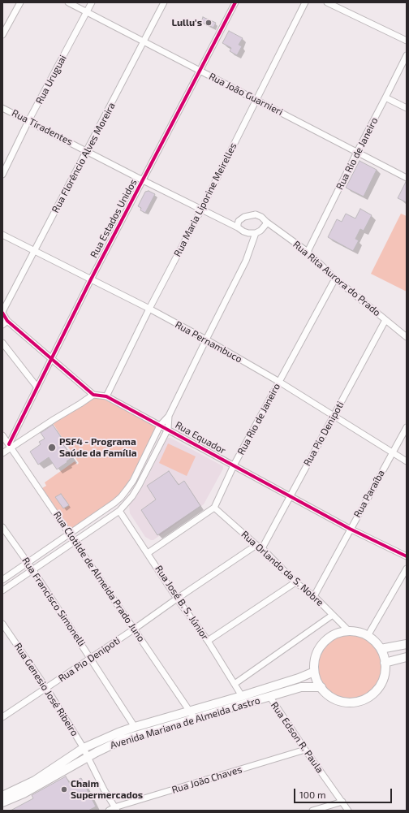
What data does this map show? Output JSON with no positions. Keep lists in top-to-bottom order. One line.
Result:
{"streets":{"main road":["Avenida Mariana de Almeida Castro"],"street":["Rua Uruguai","Rua João Guarnieri","Rua Tiradentes","Rua Rio de Janeiro","Rua Florêncio Alves Moreira","Rua Maria Liporine Meirelles","Rua Estados Unidos","Rua Rita Aurora do Prado","Rua Pernambuco","Rua Pio Denipoti","Rua Equador","Rua Paraíba","Rua Orlando da S. Nobre","Rua Clotilde de Almeida Prado Juno","Rua Francisco Simonelli","Rua José B. S. Júnior","Rua Genesio José Ribeiro","Rua Edson R. Paula","Rua João Chaves"]},"crossings":[["Rua Uruguai","Rua João Guarnieri"],["Rua Uruguai","Rua Tiradentes"],["Rua João Guarnieri","Rua Rio de Janeiro"],["Rua João Guarnieri","Rua Florêncio Alves Moreira"],["Rua João Guarnieri","Rua Maria Liporine Meirelles"],["Rua João Guarnieri","Rua Estados Unidos"],["Rua Tiradentes","Rua Florêncio Alves Moreira"],["Rua Tiradentes","Rua Maria Liporine Meirelles"],["Rua Tiradentes","Rua Estados Unidos"],["Rua Tiradentes","Rua Rita Aurora do Prado"],["Rua Rio de Janeiro","Rua Rita Aurora do Prado"],["Rua Rio de Janeiro","Rua Pernambuco"],["Rua Rio de Janeiro","Rua Equador"],["Rua Rio de Janeiro","Rua Orlando da S. Nobre"],["Rua Florêncio Alves Moreira","Rua Pernambuco"],["Rua Maria Liporine Meirelles","Rua Pernambuco"],["Rua Maria Liporine Meirelles","Rua Equador"],["Rua Estados Unidos","Rua Pernambuco"],["Rua Estados Unidos","Rua Clotilde de Almeida Prado Juno"],["Rua Rita Aurora do Prado","Rua Pio Denipoti"],["Rua Pernambuco","Rua Pio Denipoti"],["Rua Pernambuco","Rua Paraíba"],["Rua Pio Denipoti","Rua Equador"],["Rua Pio Denipoti","Rua Orlando da S. Nobre"],["Rua Pio Denipoti","Rua Clotilde de Almeida Prado Juno"],["Rua Pio Denipoti","Rua Francisco Simonelli"],["Rua Pio Denipoti","Rua José B. S. Júnior"],["Rua Pio Denipoti","Rua Genesio José Ribeiro"],["Rua Equador","Rua Paraíba"],["Rua Paraíba","Rua Orlando da S. Nobre"],["Rua Orlando da S. Nobre","Avenida Mariana de Almeida Castro"],["Rua Clotilde de Almeida Prado Juno","Avenida Mariana de Almeida Castro"],["Rua Francisco Simonelli","Avenida Mariana de Almeida Castro"],["Rua José B. S. Júnior","Avenida Mariana de Almeida Castro"],["Rua Genesio José Ribeiro","Avenida Mariana de Almeida Castro"],["Rua Genesio José Ribeiro","Rua João Chaves"],["Avenida Mariana de Almeida Castro","Rua Edson R. Paula"],["Rua Edson R. Paula","Rua João Chaves"]],"places":["Lullu's","PSF4 - Programa Saúde da Família","Chaim Supermercados"],"scale_bar":"100 m"}
